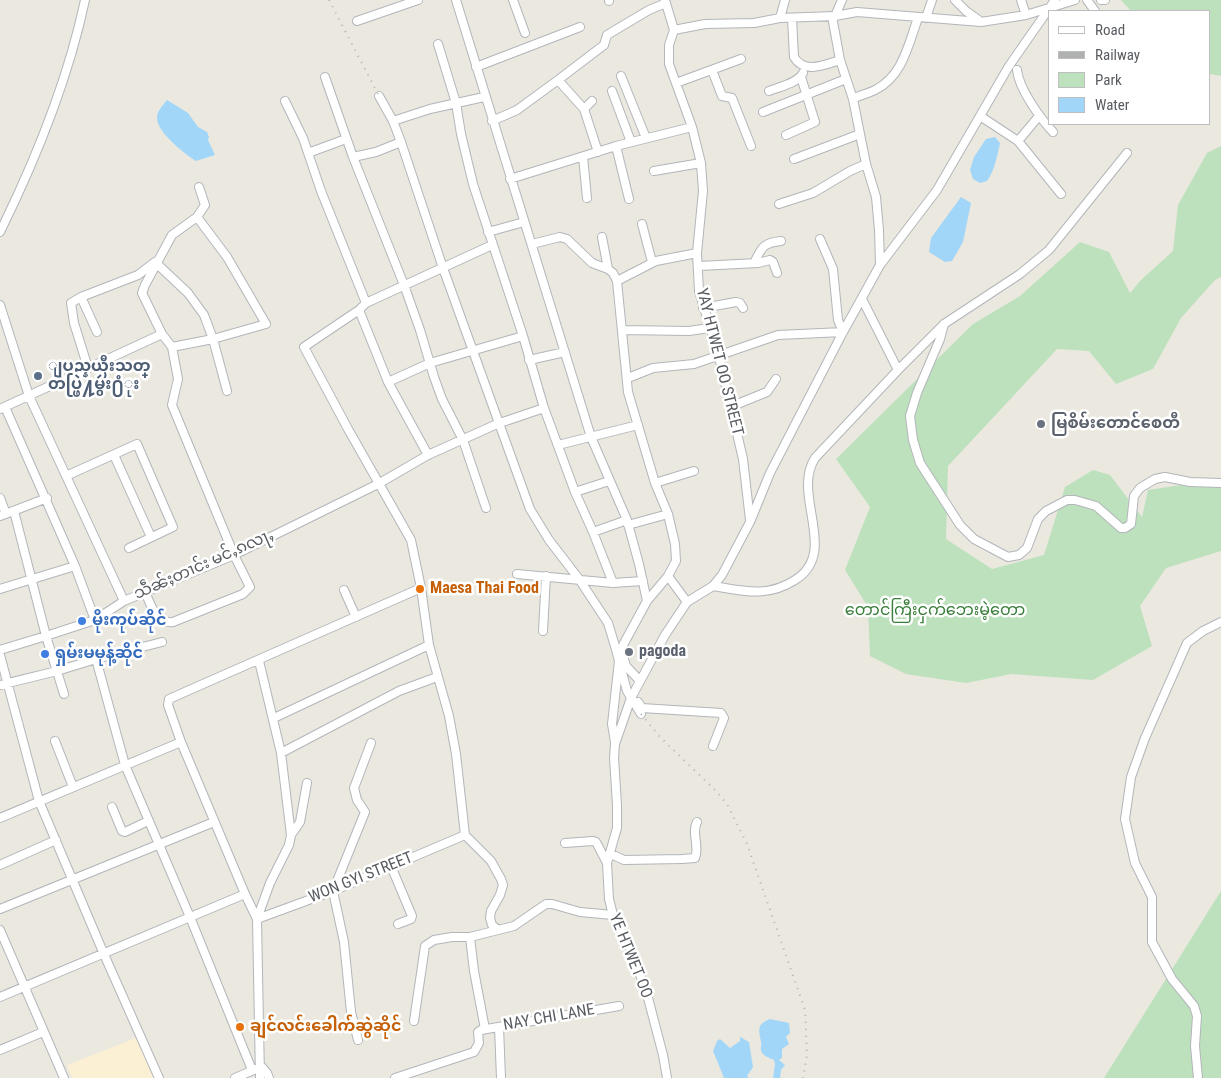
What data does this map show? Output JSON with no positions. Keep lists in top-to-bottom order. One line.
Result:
{"streets":{"street":["YAY HTWET OO STREET","သဵၼ်ႈတၢင်း မင်ႇၵလႃႇ","WON GYI STREET","YE HTWET OO","NAY CHI LANE"]},"parks":["တောင်ကြီးငှက်ဘေးမဲ့တော"],"places":["ျပည္နယ္မီးသတ္ တပ္ဖြဲ႔မွဴး႐ံုး","မြစိမ်းတောင်စေတီ","Maesa Thai Food","မိုးကုပ်ဆိုင်","pagoda","ရှမ်းမမုန့်ဆိုင်","ချင်လင်းခေါက်ဆွဲဆိုင်"],"legend":["Road","Railway","Park","Water"]}
